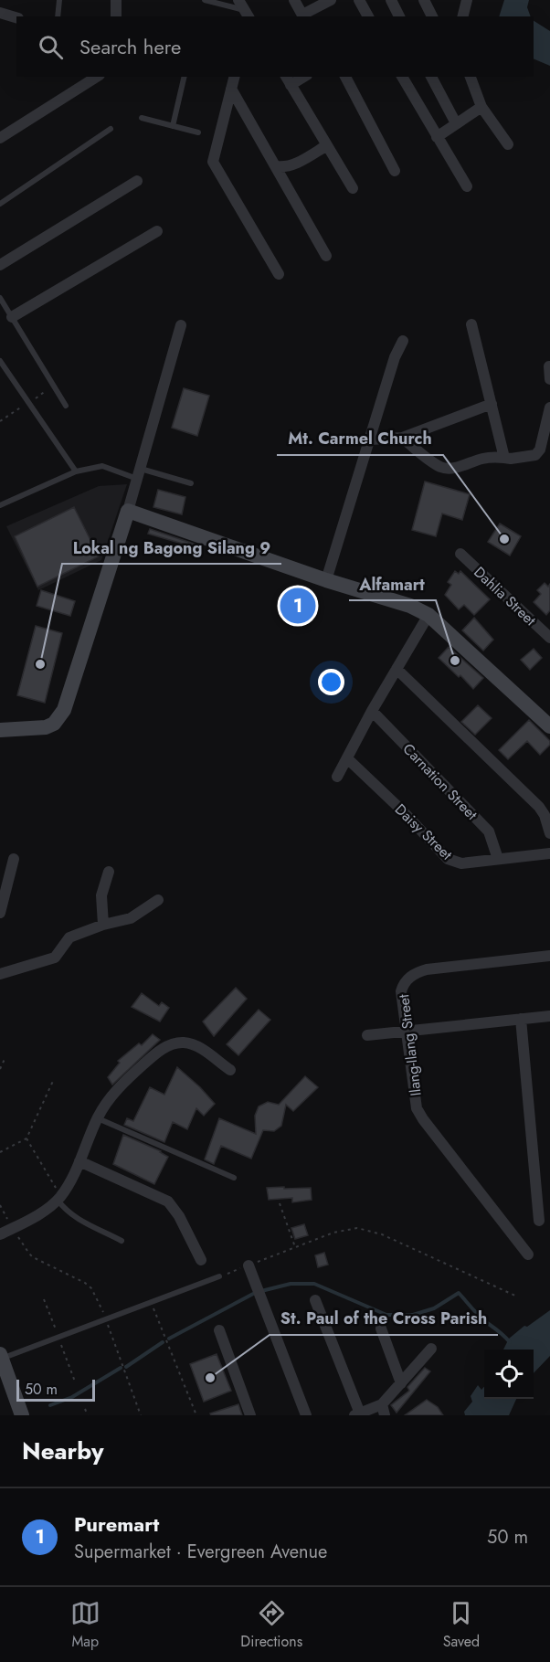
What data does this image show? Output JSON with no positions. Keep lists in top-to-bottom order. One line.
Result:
{"streets":{"street":["Dahlia Street","Carnation Street","Daisy Street","Ilang-Ilang Street"]},"crossings":[["Carnation Street","Daisy Street"]],"places":["Mt. Carmel Church","Alfamart","Lokal ng Bagong Silang 9","St. Paul of the Cross Parish"],"scale_bar":"50 m","page":{"search":"Search here","pins":"1","scale":"50 m","heading":"Nearby","list":[{"mark":"1","name":"Puremart","note":"Supermarket · Evergreen Avenue","value":"50 m"}],"nav":["Map","Directions","Saved"]}}
